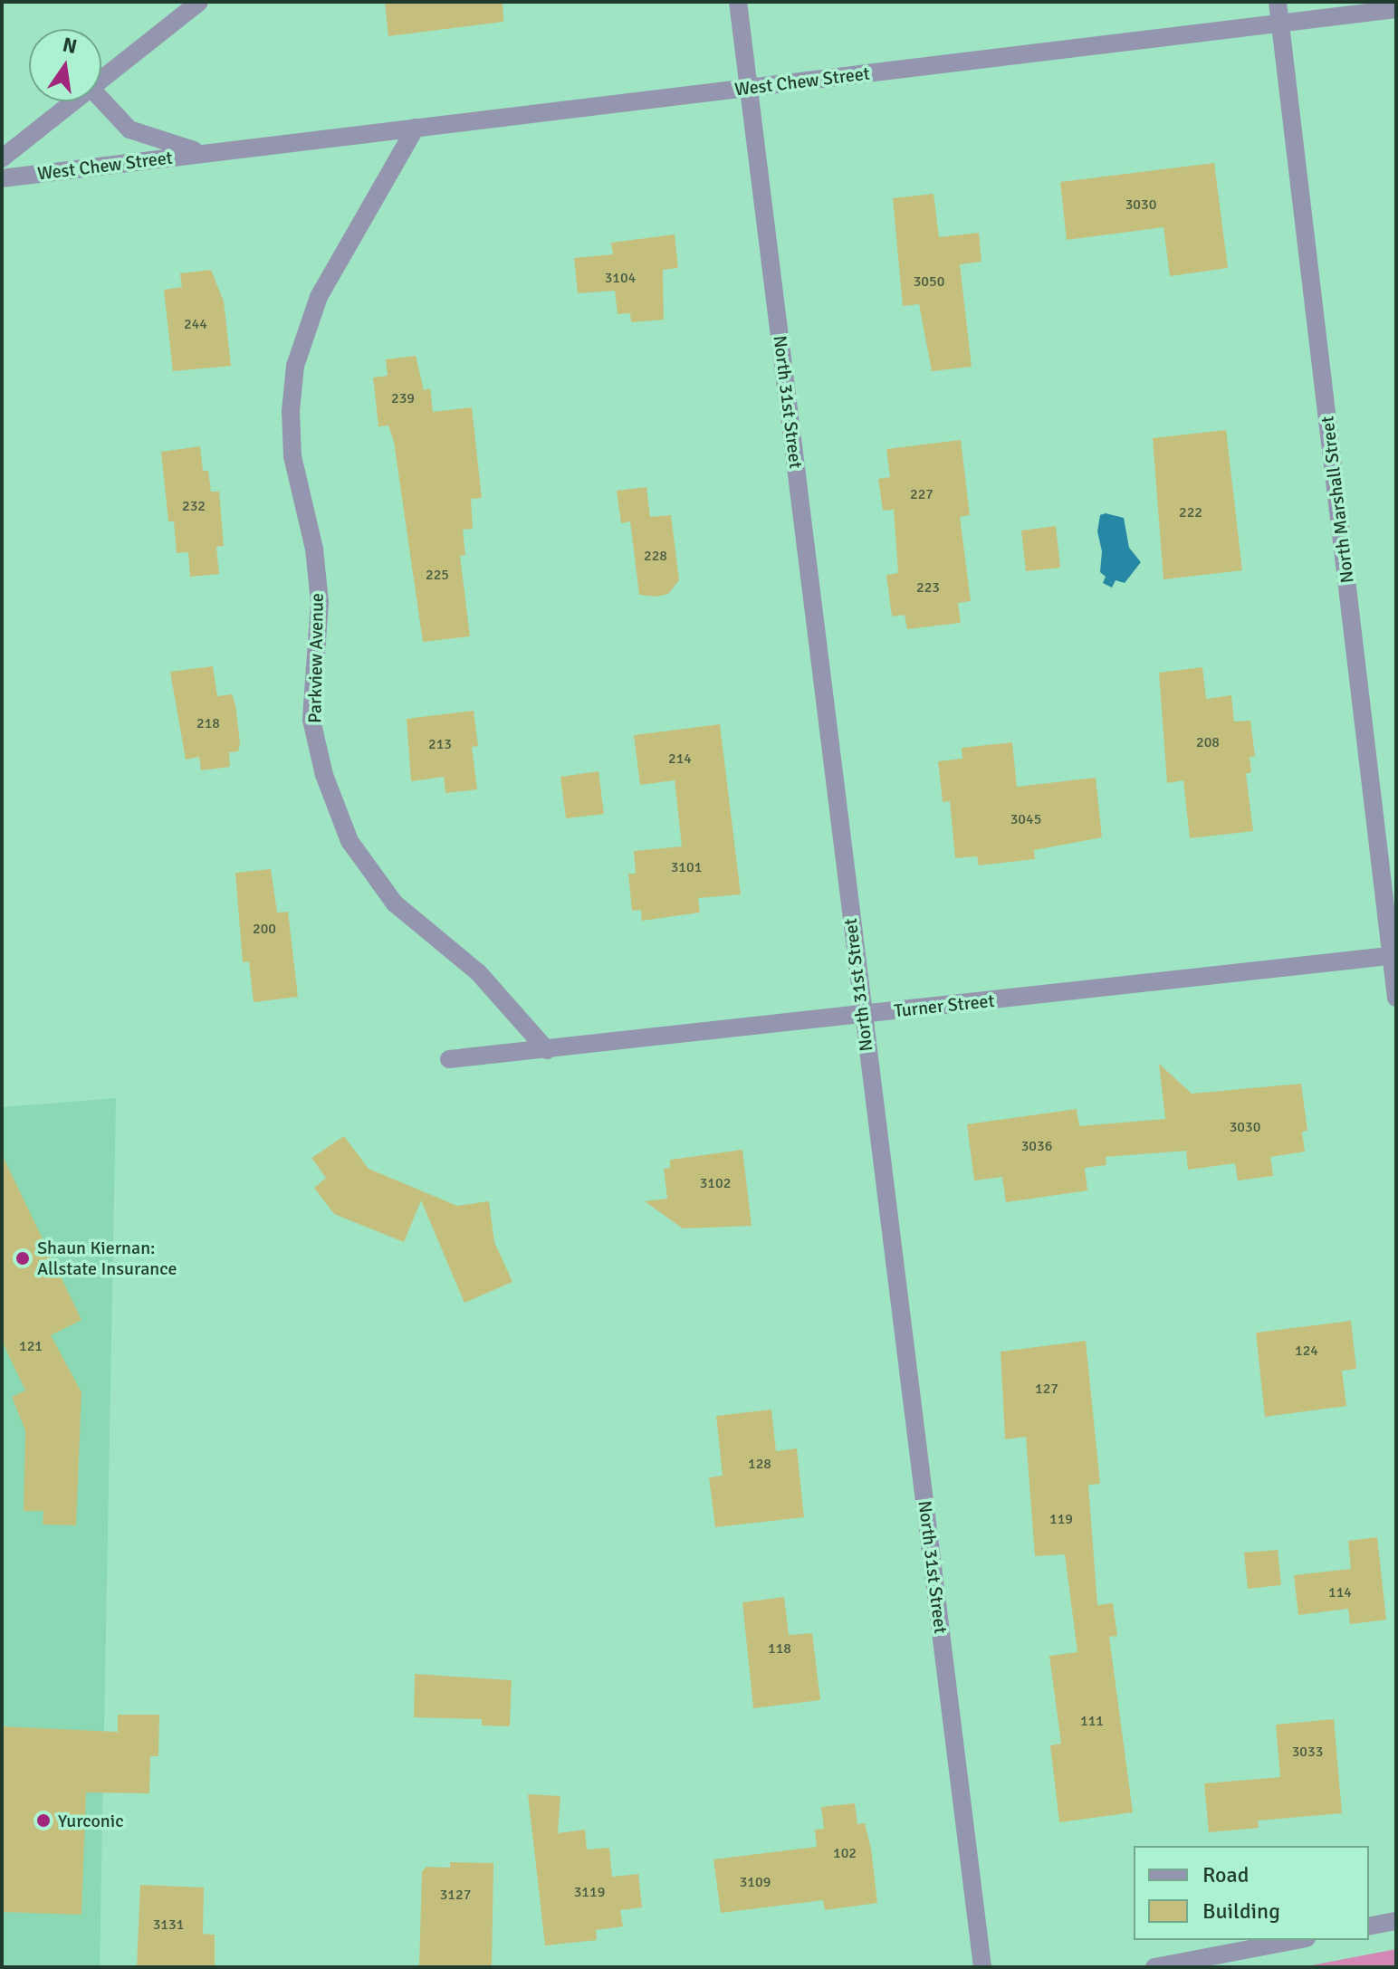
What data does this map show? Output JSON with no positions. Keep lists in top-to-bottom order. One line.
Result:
{"streets":{"street":["West Chew Street","North 31st Street","North Marshall Street","Parkview Avenue","Turner Street"]},"crossings":[["West Chew Street","North 31st Street"],["West Chew Street","North Marshall Street"],["West Chew Street","Parkview Avenue"],["North 31st Street","Turner Street"],["North Marshall Street","Turner Street"],["Parkview Avenue","Turner Street"]],"places":["Shaun Kiernan: Allstate Insurance","Yurconic"],"house_numbers":["3030","3104","3050","244","239","227","232","222","228","225","223","218","208","213","214","3045","3101","200","3030","3036","3102","121","124","127","128","119","114","118","111","3033","102","3109","3119","3127","3131"],"legend":["Road","Building"],"north":"top"}
